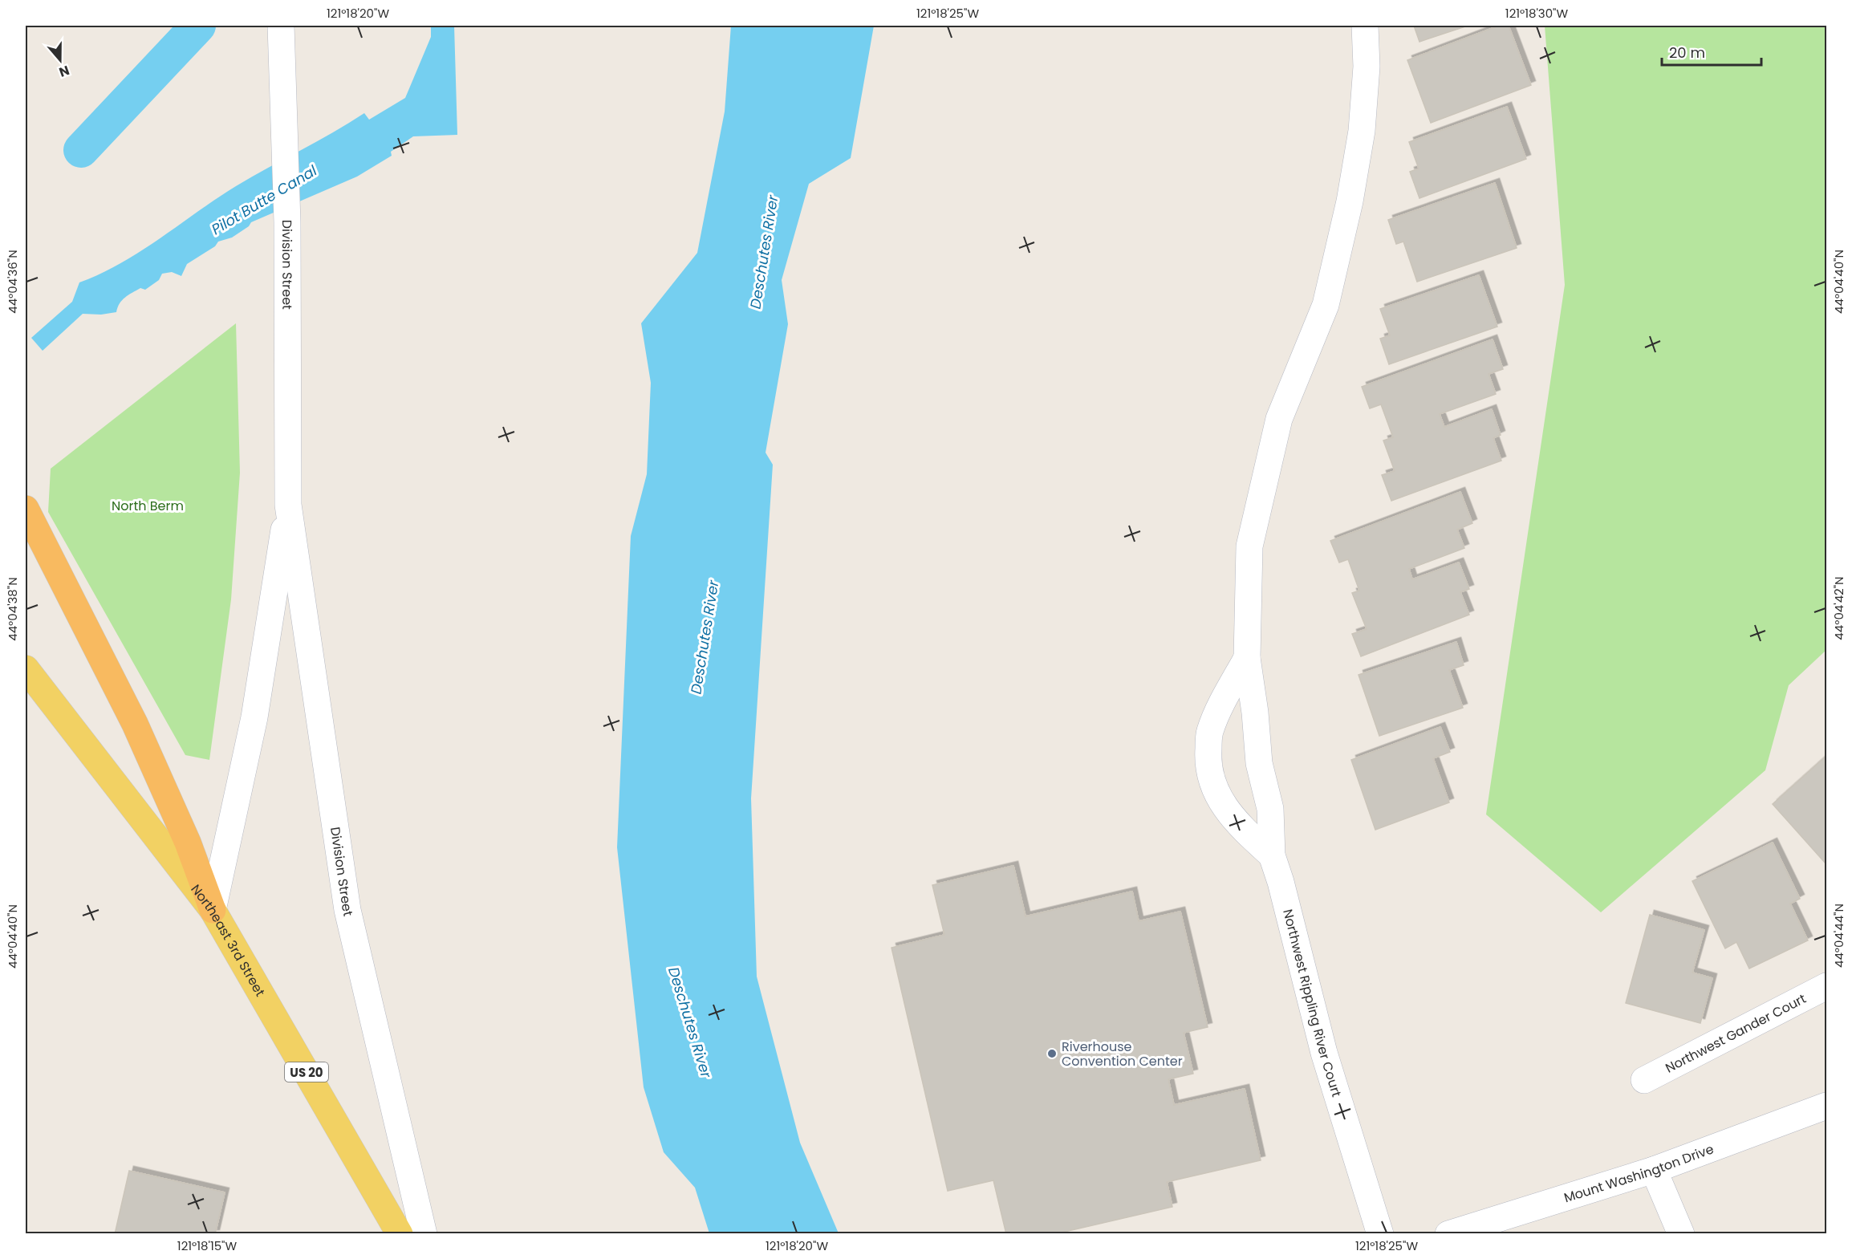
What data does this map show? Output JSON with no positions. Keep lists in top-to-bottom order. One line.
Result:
{"streets":{"main road":["Division Street","Northeast 3rd Street","Northwest Rippling River Court","Northwest Gander Court","US 20","Mount Washington Drive"]},"crossings":[["Division Street","Northeast 3rd Street"]],"water":["Pilot Butte Canal","Deschutes River"],"parks":["North Berm"],"places":["Riverhouse Convention Center"],"scale_bar":"20 m","north":"bottom","coordinates":["121°18'20\"W","121°18'25\"W","121°18'30\"W","44°04'40\"N","44°04'36\"N","44°04'42\"N","44°04'38\"N","44°04'44\"N","121°18'15\"W"]}
